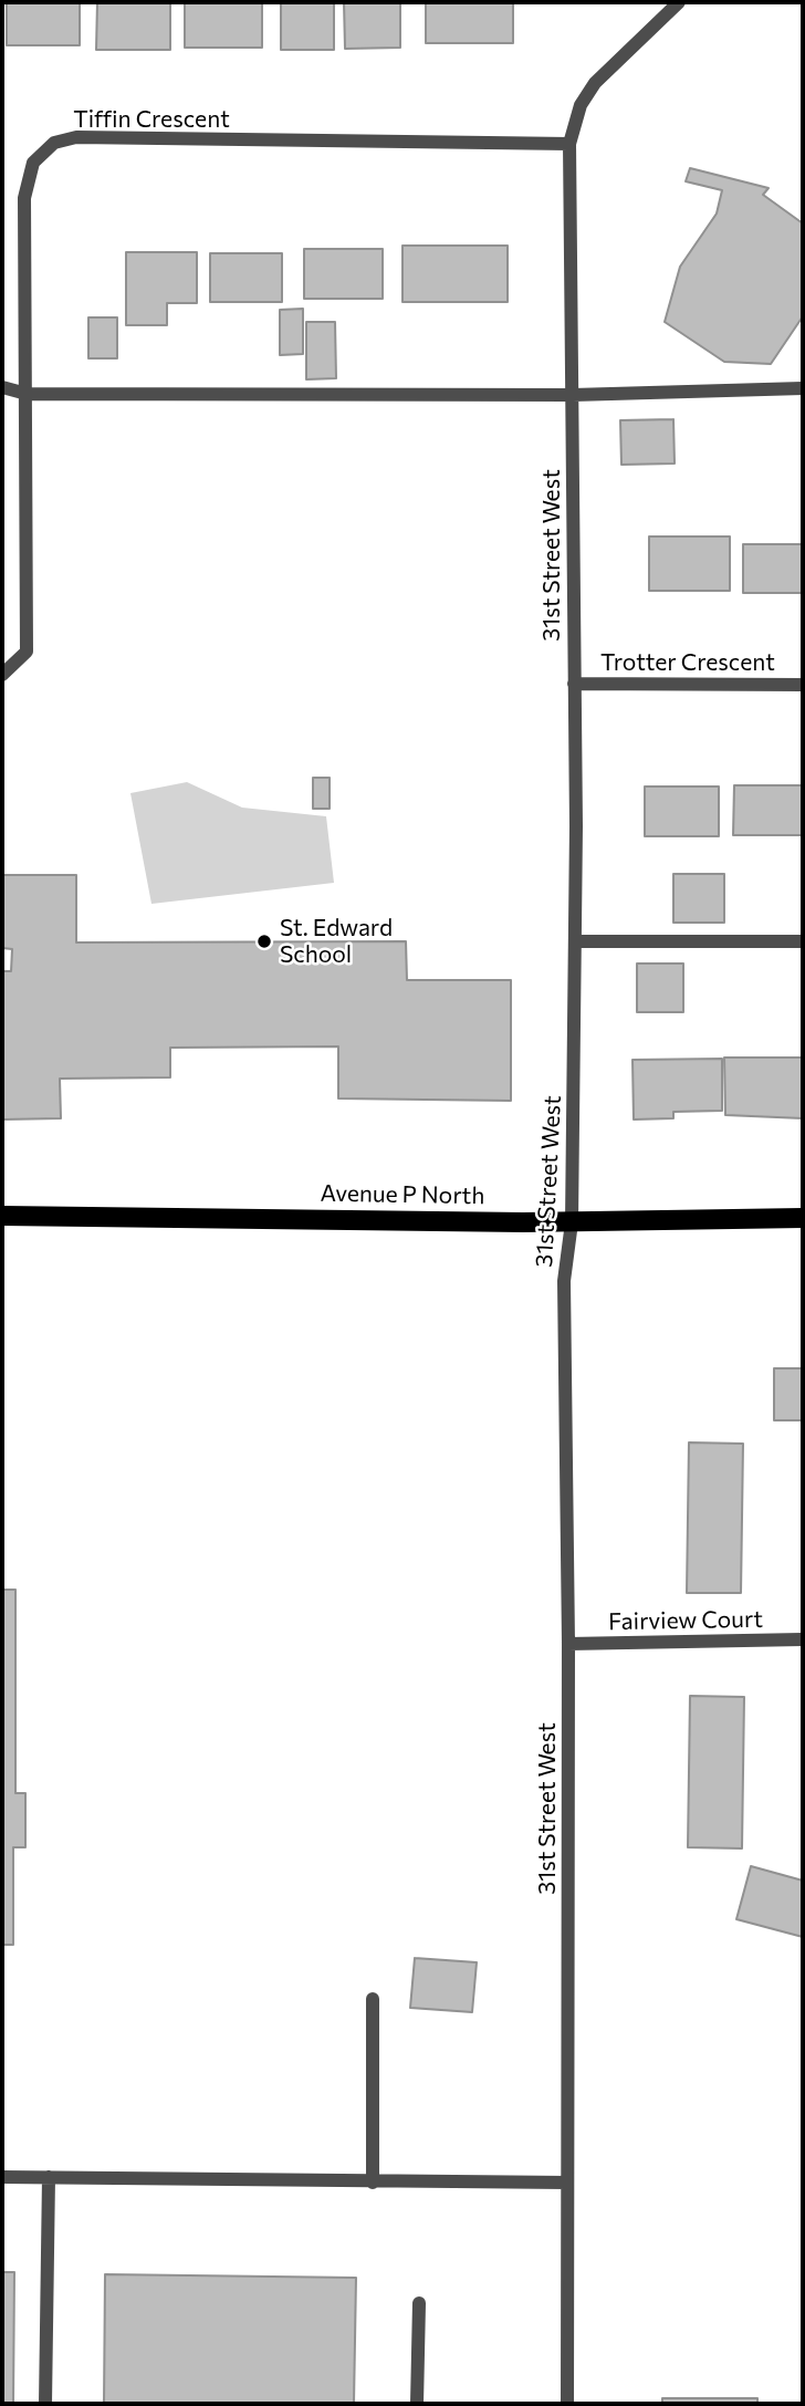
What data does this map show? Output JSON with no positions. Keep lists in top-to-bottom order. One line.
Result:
{"streets":{"main road":["Avenue P North"],"street":["Tiffin Crescent","31st Street West","Trotter Crescent","Fairview Court"]},"crossings":[["Tiffin Crescent","31st Street West"],["31st Street West","Trotter Crescent"],["31st Street West","Avenue P North"],["31st Street West","Fairview Court"]],"places":["St. Edward School"]}
